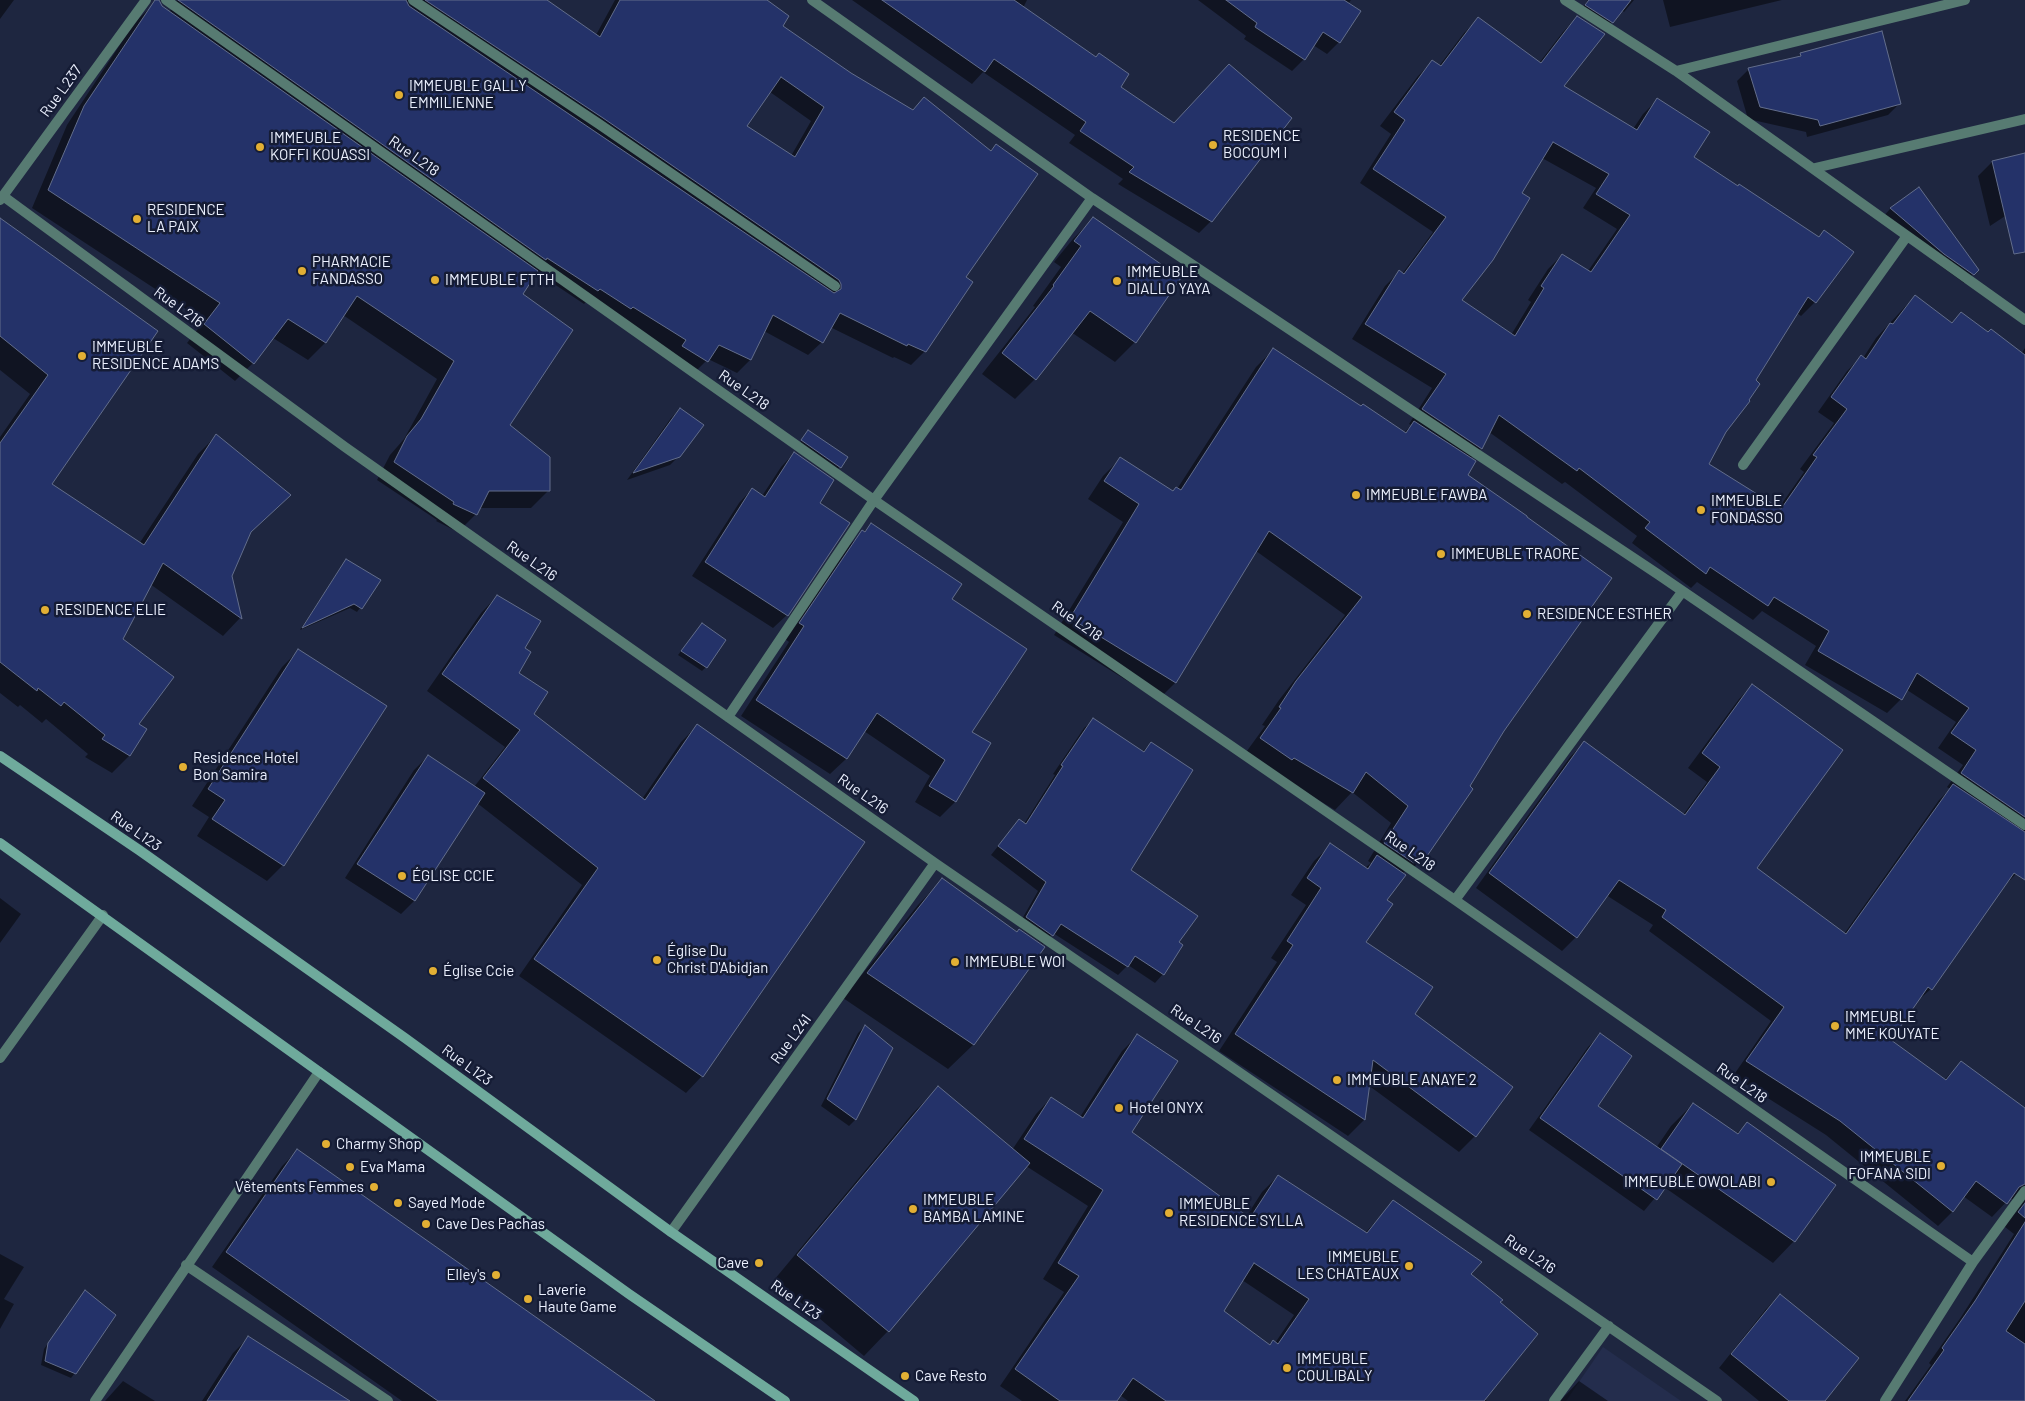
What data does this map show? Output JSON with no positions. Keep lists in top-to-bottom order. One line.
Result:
{"streets":{"main road":["Rue L123"],"street":["Rue L237","Rue L218","Rue L216","Rue L241"]},"crossings":[["Rue L237","Rue L216"],["Rue L216","Rue L241"],["Rue L123","Rue L241"]],"places":["IMMEUBLE GALLY EMMILIENNE","RESIDENCE BOCOUM I","IMMEUBLE KOFFI KOUASSI","RESIDENCE LA PAIX","PHARMACIE FANDASSO","IMMEUBLE FTTH","IMMEUBLE DIALLO YAYA","IMMEUBLE RESIDENCE ADAMS","IMMEUBLE FAWBA","IMMEUBLE FONDASSO","IMMEUBLE TRAORE","RESIDENCE ELIE","RESIDENCE ESTHER","Residence Hotel Bon Samira","ÉGLISE CCIE","Église Du Christ D'Abidjan","IMMEUBLE WOI","Église Ccie","IMMEUBLE MME KOUYATE","IMMEUBLE ANAYE 2","Hotel ONYX","Charmy Shop","IMMEUBLE FOFANA SIDI","Eva Mama","IMMEUBLE OWOLABI","Vêtements Femmes","Sayed Mode","IMMEUBLE BAMBA LAMINE","IMMEUBLE RESIDENCE SYLLA","Cave Des Pachas","Cave","IMMEUBLE LES CHATEAUX","Elley's","Laverie Haute Game","IMMEUBLE COULIBALY","Cave Resto"]}
